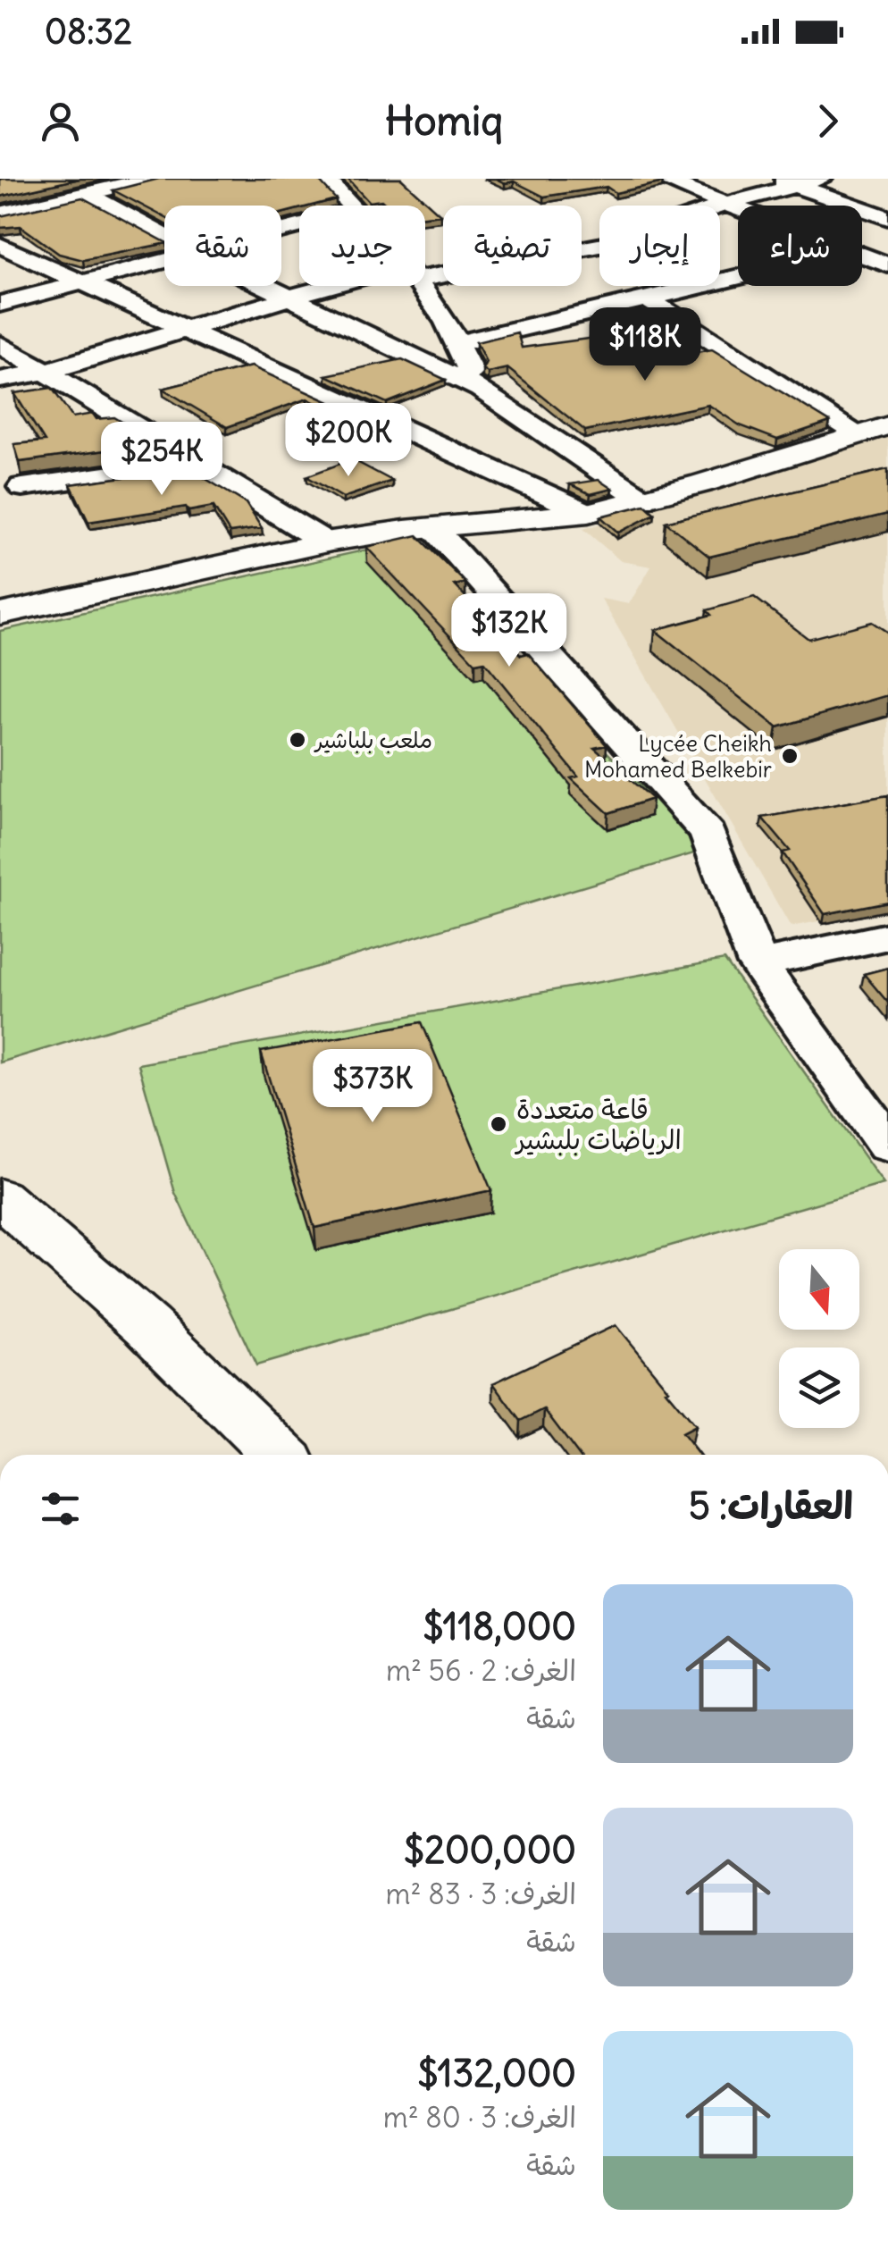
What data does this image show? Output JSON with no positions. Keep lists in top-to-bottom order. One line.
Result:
{"places":["ملعب بلباشير","Lycée Cheikh Mohamed Belkebir","قاعة متعددة الرياضات بلبشير"],"north":"bottom","page":{"status":"08:32","header":"Homiq","chip":["شراء","إيجار","تصفية","جديد","شقة"],"price":["$118K","$200K","$254K","$132K","$373K"],"heading":"العقارات: 5","list":[{"name":"$118,000","note":"الغرف: 2 · 56 m² · شقة"},{"name":"$200,000","note":"الغرف: 3 · 83 m² · شقة"},{"name":"$132,000","note":"الغرف: 3 · 80 m² · شقة"}]}}
